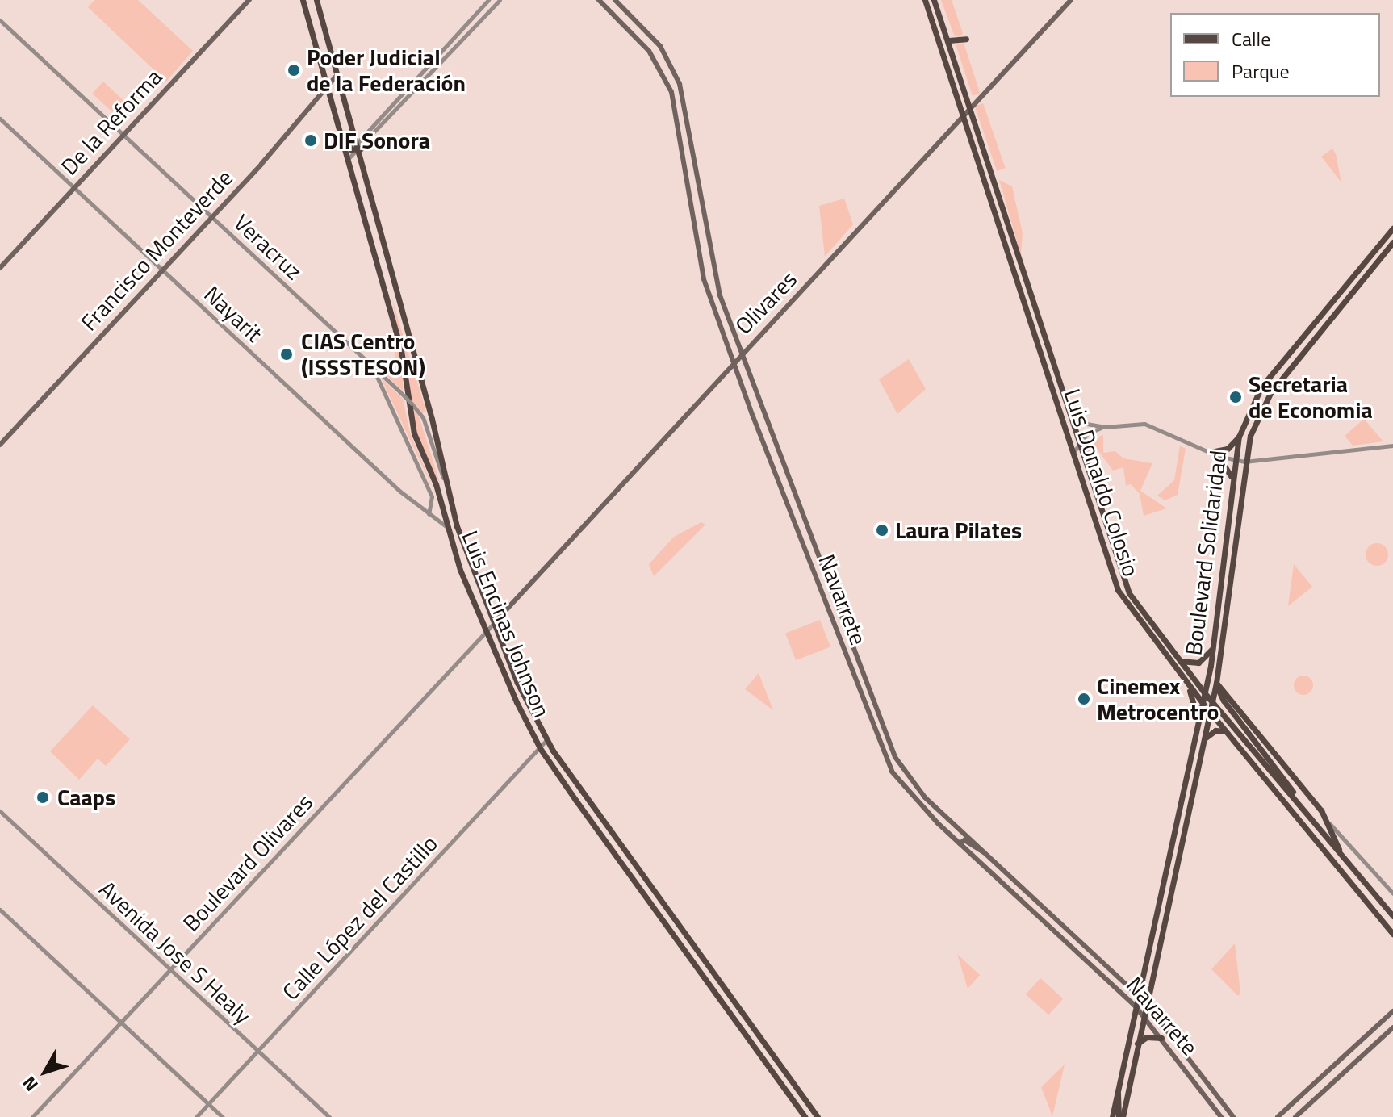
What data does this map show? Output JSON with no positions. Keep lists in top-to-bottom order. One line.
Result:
{"streets":{"main road":["De la Reforma","Francisco Monteverde","Olivares","Luis Donaldo Colosio","Boulevard Solidaridad","Navarrete","Luis Encinas Johnson"],"street":["Veracruz","Nayarit","Boulevard Olivares","Calle López del Castillo","Avenida Jose S Healy"]},"crossings":[["De la Reforma","Veracruz"],["De la Reforma","Nayarit"],["Veracruz","Francisco Monteverde"],["Veracruz","Luis Encinas Johnson"],["Francisco Monteverde","Nayarit"],["Francisco Monteverde","Luis Encinas Johnson"],["Olivares","Luis Donaldo Colosio"],["Olivares","Navarrete"],["Olivares","Luis Encinas Johnson"],["Olivares","Boulevard Olivares"],["Nayarit","Luis Encinas Johnson"],["Luis Donaldo Colosio","Boulevard Solidaridad"],["Boulevard Solidaridad","Navarrete"],["Luis Encinas Johnson","Boulevard Olivares"],["Luis Encinas Johnson","Calle López del Castillo"],["Boulevard Olivares","Avenida Jose S Healy"],["Calle López del Castillo","Avenida Jose S Healy"]],"places":["Poder Judicial de la Federación","DIF Sonora","CIAS Centro (ISSSTESON)","Secretaria de Economia","Laura Pilates","Cinemex Metrocentro","Caaps"],"legend":["Calle","Parque"],"north":"bottom left"}
